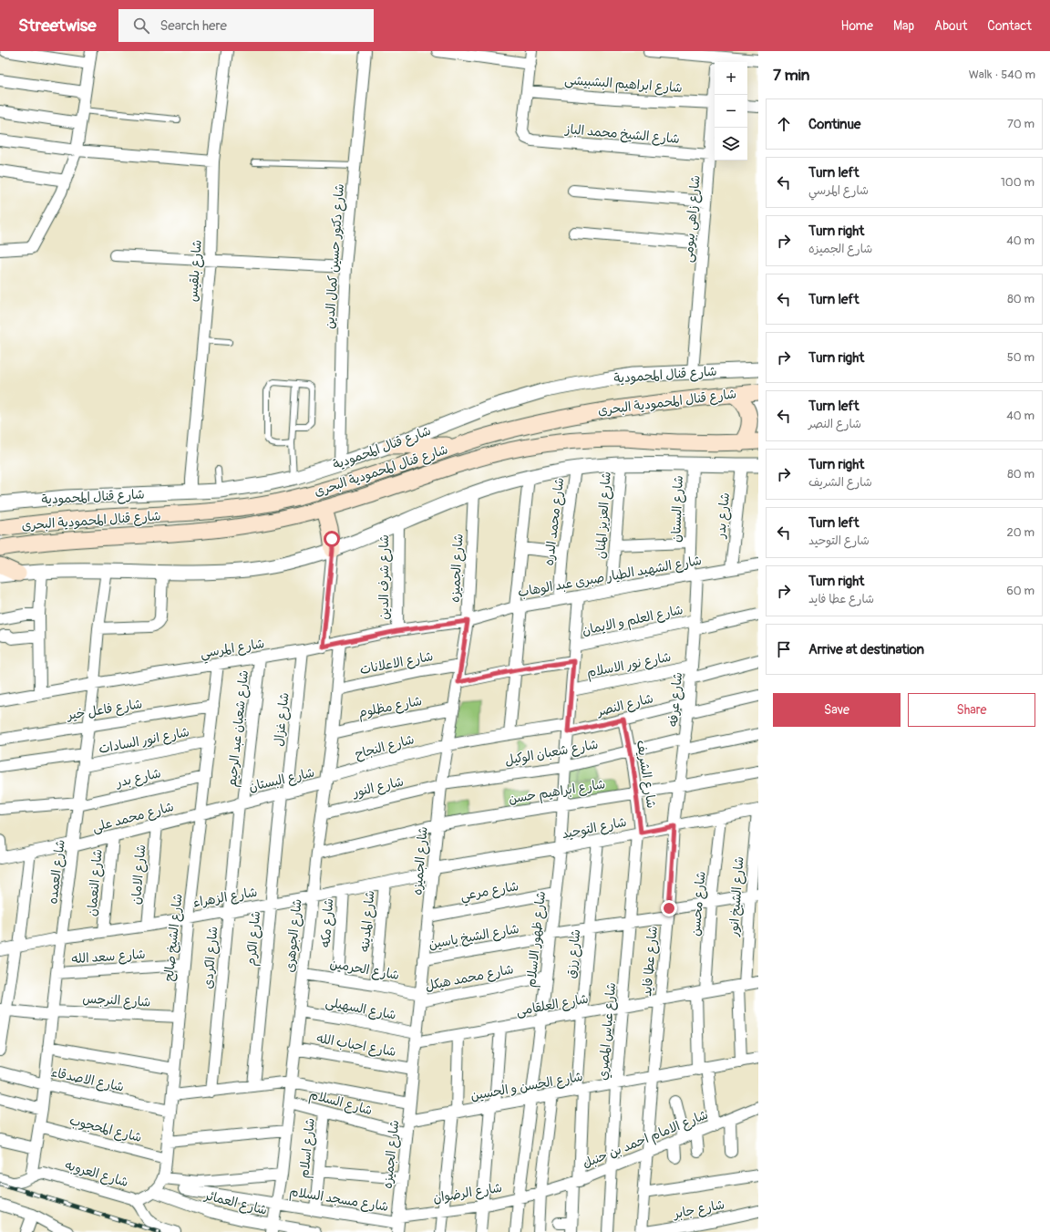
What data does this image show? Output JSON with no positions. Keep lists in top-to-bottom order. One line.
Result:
{"streets":{"main road":["شارع قنال المحمودية البحرى"],"street":["شارع ابراهيم البشبيشى","شارع الشيخ محمد الباز","شارع زاهى بيومى","شارع دكتور حسين كمال الدين","شارع بلقيس","شارع قنال المحمودية","شارع البستان","شارع العزيز المنان","شارع بدر","شارع محمد الدره","شارع الجميزه","شارع الشهيد الطيار صبرى عبد الوهاب","شارع شرف الدين","شارع العلم و الايمان","شارع المرسي","شارع الاعلانات","شارع نور الاسلام","شارع عرفه","شارع النصر","شارع مظلوم","شارع فاعل خير","شارع غزال","شارع شعبان عبد الرحيم","شارع انور السادات","شارع النجاح","شارع شعبان الوكيل","شارع الشريف","شارع النور","شارع ابراهيم حسن","شارع محمد على","شارع التوحيد","شارع العمده","شارع الامان","شارع النعمان","شارع مرعي","شارع الشيخ انور","شارع الزهراء","شارع محسن","شارع المدينه","شارع مكه","شارع الجوهرى","شارع الشيخ ياسين","شارع الشيخ صالح","شارع الكرم","شارع ظهور الاسلام","شارع رزق","شارع سعد الله","شارع الكردى","شارع عطا فايد","شارع الحرمين","شارع محمد هيكل","شارع النرجس","شارع العلقامى","شارع السهيلى","شارع عباس المصري","شارع احباب الله","شارع الاصدقاء","شارع الحسن و الحسين","شارع السلام","شارع المحجوب","شارع الامام احمد بن حنبل","شارع اسلام","شارع العروبه","شارع الرضوان","شارع مسجد السلام","شارع العمائر","شارع جابر"]},"crossings":[["شارع ابراهيم البشبيشى","شارع الشيخ محمد الباز"],["شارع الشيخ محمد الباز","شارع زاهى بيومى"],["شارع زاهى بيومى","شارع قنال المحمودية"],["شارع دكتور حسين كمال الدين","شارع قنال المحمودية"],["شارع بلقيس","شارع قنال المحمودية"],["شارع البستان","شارع الشهيد الطيار صبرى عبد الوهاب"],["شارع البستان","شارع عرفه"],["شارع البستان","شارع غزال"],["شارع البستان","شارع شعبان عبد الرحيم"],["شارع البستان","شارع النجاح"],["شارع البستان","شارع محمد على"],["شارع البستان","شارع الجوهرى"],["شارع البستان","شارع الشيخ صالح"],["شارع البستان","شارع الكرم"],["شارع البستان","شارع الكردى"],["شارع العزيز المنان","شارع الشهيد الطيار صبرى عبد الوهاب"],["شارع بدر","شارع الشهيد الطيار صبرى عبد الوهاب"],["شارع بدر","شارع العمده"],["شارع بدر","شارع الشيخ صالح"],["شارع محمد الدره","شارع الشهيد الطيار صبرى عبد الوهاب"],["شارع الجميزه","شارع الشهيد الطيار صبرى عبد الوهاب"],["شارع الجميزه","شارع المرسي"],["شارع الجميزه","شارع الاعلانات"],["شارع الجميزه","شارع النصر"],["شارع الجميزه","شارع مظلوم"],["شارع الجميزه","شارع النجاح"],["شارع الجميزه","شارع شعبان الوكيل"],["شارع الجميزه","شارع النور"],["شارع الجميزه","شارع ابراهيم حسن"],["شارع الجميزه","شارع التوحيد"],["شارع الجميزه","شارع مرعي"],["شارع الجميزه","شارع الزهراء"],["شارع الجميزه","شارع الشيخ ياسين"],["شارع الجميزه","شارع الحرمين"],["شارع الجميزه","شارع محمد هيكل"],["شارع الجميزه","شارع العلقامى"],["شارع الجميزه","شارع السهيلى"],["شارع الجميزه","شارع احباب الله"],["شارع الجميزه","شارع الحسن و الحسين"],["شارع الجميزه","شارع السلام"],["شارع الجميزه","شارع الرضوان"],["شارع الجميزه","شارع مسجد السلام"],["شارع الشهيد الطيار صبرى عبد الوهاب","شارع المرسي"],["شارع الشهيد الطيار صبرى عبد الوهاب","شارع عرفه"],["شارع الشهيد الطيار صبرى عبد الوهاب","شارع ظهور الاسلام"],["شارع شرف الدين","شارع المرسي"],["شارع العلم و الايمان","شارع عرفه"],["شارع العلم و الايمان","شارع ظهور الاسلام"],["شارع المرسي","شارع غزال"],["شارع المرسي","شارع شعبان عبد الرحيم"],["شارع المرسي","شارع العمده"],["شارع المرسي","شارع الجوهرى"],["شارع المرسي","شارع الشيخ صالح"],["شارع الاعلانات","شارع الجوهرى"],["شارع نور الاسلام","شارع عرفه"],["شارع نور الاسلام","شارع ظهور الاسلام"],["شارع عرفه","شارع النصر"],["شارع عرفه","شارع شعبان الوكيل"],["شارع عرفه","شارع ابراهيم حسن"],["شارع عرفه","شارع التوحيد"],["شارع عرفه","شارع عطا فايد"],["شارع النصر","شارع النجاح"],["شارع النصر","شارع الشريف"],["شارع النصر","شارع ظهور الاسلام"],["شارع مظلوم","شارع الجوهرى"],["شارع فاعل خير","شارع العمده"],["شارع فاعل خير","شارع الشيخ صالح"],["شارع غزال","شارع الكرم"],["شارع شعبان عبد الرحيم","شارع الكردى"],["شارع انور السادات","شارع العمده"],["شارع انور السادات","شارع الشيخ صالح"],["شارع النجاح","شارع الجوهرى"],["شارع شعبان الوكيل","شارع الشريف"],["شارع شعبان الوكيل","شارع النور"],["شارع شعبان الوكيل","شارع ظهور الاسلام"],["شارع الشريف","شارع ابراهيم حسن"],["شارع الشريف","شارع التوحيد"],["شارع الشريف","شارع عباس المصري"],["شارع النور","شارع الجوهرى"],["شارع ابراهيم حسن","شارع الجوهرى"],["شارع ابراهيم حسن","شارع ظهور الاسلام"],["شارع محمد على","شارع العمده"],["شارع محمد على","شارع الامان"],["شارع محمد على","شارع النعمان"],["شارع محمد على","شارع الشيخ صالح"],["شارع التوحيد","شارع الشيخ انور"],["شارع التوحيد","شارع الزهراء"],["شارع التوحيد","شارع محسن"],["شارع التوحيد","شارع ظهور الاسلام"],["شارع التوحيد","شارع رزق"],["شارع التوحيد","شارع عطا فايد"],["شارع التوحيد","شارع عباس المصري"],["شارع العمده","شارع الزهراء"],["شارع العمده","شارع سعد الله"],["شارع العمده","شارع النرجس"],["شارع العمده","شارع الاصدقاء"],["شارع العمده","شارع المحجوب"],["شارع العمده","شارع العروبه"],["شارع الامان","شارع الزهراء"],["شارع النعمان","شارع الزهراء"],["شارع مرعي","شارع ظهور الاسلام"],["شارع الشيخ انور","شارع الشيخ ياسين"],["شارع الشيخ انور","شارع العلقامى"],["شارع الشيخ انور","شارع الحسن و الحسين"],["شارع الزهراء","شارع المدينه"],["شارع الزهراء","شارع مكه"],["شارع الزهراء","شارع الجوهرى"],["شارع الزهراء","شارع الشيخ صالح"],["شارع الزهراء","شارع الكرم"],["شارع الزهراء","شارع الكردى"],["شارع محسن","شارع الشيخ ياسين"],["شارع محسن","شارع العلقامى"],["شارع محسن","شارع الحسن و الحسين"],["شارع محسن","شارع الامام احمد بن حنبل"],["شارع المدينه","شارع الحرمين"],["شارع مكه","شارع الحرمين"],["شارع الجوهرى","شارع الحرمين"],["شارع الجوهرى","شارع السهيلى"],["شارع الجوهرى","شارع احباب الله"],["شارع الجوهرى","شارع السلام"],["شارع الجوهرى","شارع مسجد السلام"],["شارع الجوهرى","شارع العمائر"],["شارع الشيخ ياسين","شارع ظهور الاسلام"],["شارع الشيخ ياسين","شارع رزق"],["شارع الشيخ ياسين","شارع عطا فايد"],["شارع الشيخ ياسين","شارع عباس المصري"],["شارع الشيخ صالح","شارع سعد الله"],["شارع الشيخ صالح","شارع النرجس"],["شارع الشيخ صالح","شارع الاصدقاء"],["شارع الشيخ صالح","شارع المحجوب"],["شارع ظهور الاسلام","شارع محمد هيكل"],["شارع ظهور الاسلام","شارع العلقامى"],["شارع ظهور الاسلام","شارع الحسن و الحسين"],["شارع ظهور الاسلام","شارع الرضوان"],["شارع رزق","شارع العلقامى"],["شارع رزق","شارع الحسن و الحسين"],["شارع رزق","شارع الامام احمد بن حنبل"],["شارع عطا فايد","شارع العلقامى"],["شارع عطا فايد","شارع الحسن و الحسين"],["شارع عطا فايد","شارع الامام احمد بن حنبل"],["شارع الحرمين","شارع محمد هيكل"],["شارع العلقامى","شارع السهيلى"],["شارع العلقامى","شارع عباس المصري"],["شارع عباس المصري","شارع الحسن و الحسين"],["شارع عباس المصري","شارع الامام احمد بن حنبل"],["شارع السلام","شارع اسلام"],["شارع الامام احمد بن حنبل","شارع الرضوان"],["شارع اسلام","شارع مسجد السلام"],["شارع الرضوان","شارع مسجد السلام"]],"page":{"header":"Streetwise","search":"Search here","nav":["Home","Map","About","Contact"],"heading":["7 min","Walk · 540 m"],"map_buttons":["+","−"],"list":[["Continue","70 m"],["Turn left","شارع المرسي","100 m"],["Turn right","شارع الجميزه","40 m"],["Turn left","80 m"],["Turn right","50 m"],["Turn left","شارع النصر","40 m"],["Turn right","شارع الشريف","80 m"],["Turn left","شارع التوحيد","20 m"],["Turn right","شارع عطا فايد","60 m"],"Arrive at destination"],"buttons":["Save","Share"]}}
